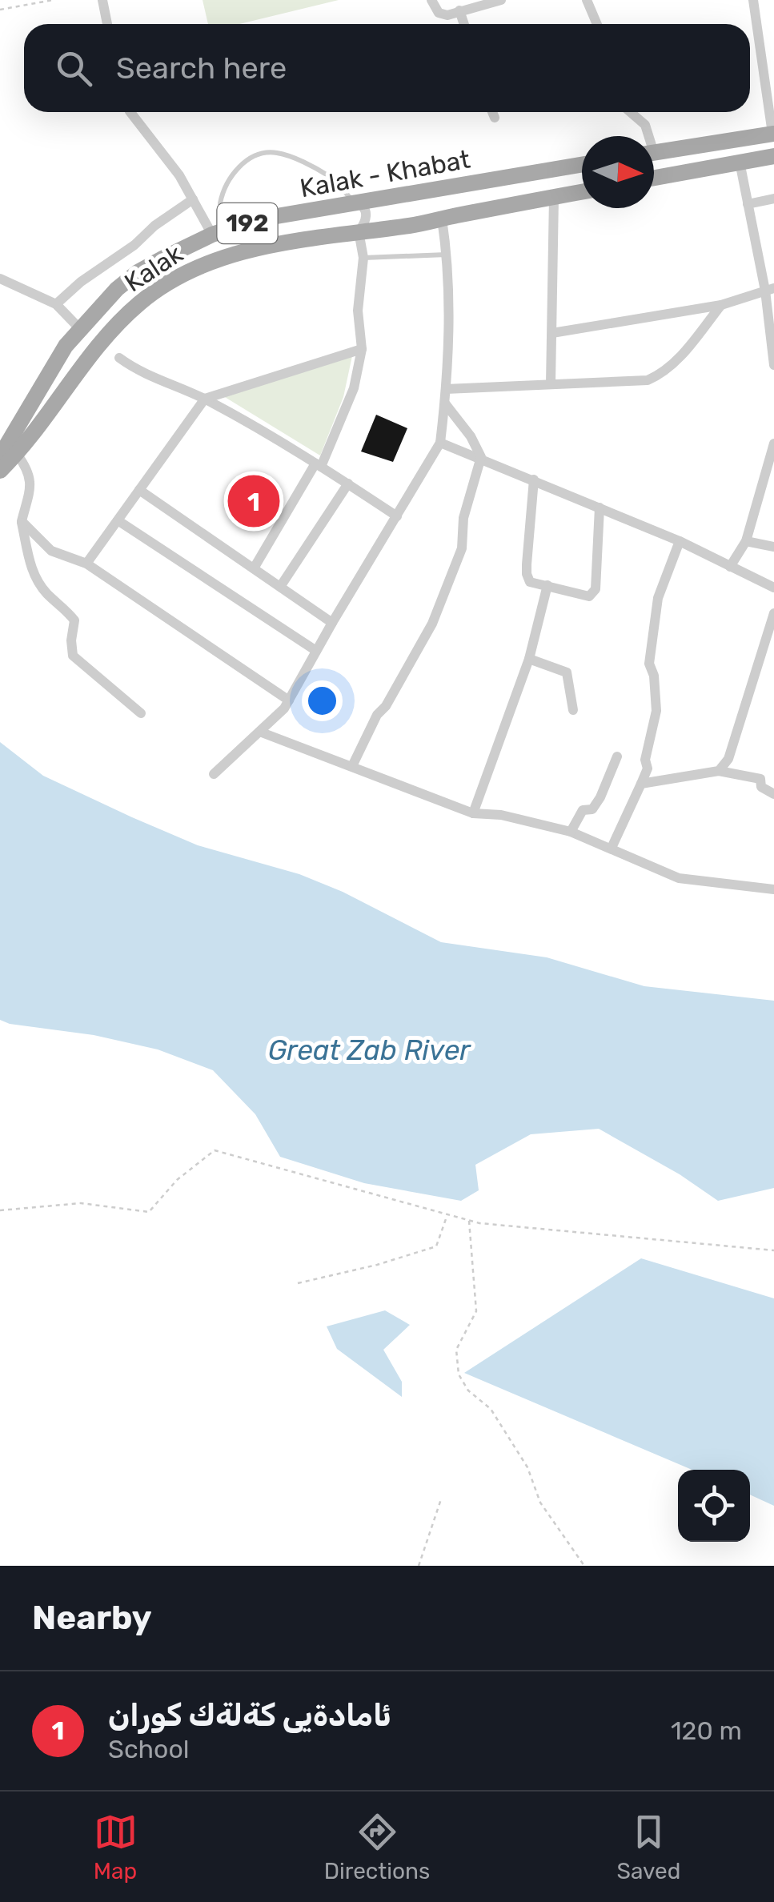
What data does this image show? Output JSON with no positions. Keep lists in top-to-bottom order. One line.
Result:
{"streets":{"main road":["Kalak - Khabat","192","Kalak"]},"crossings":[["Kalak - Khabat","Kalak"]],"water":["Great Zab River"],"north":"right","page":{"search":"Search here","pins":"1","heading":"Nearby","list":[{"mark":"1","name":"ئامادةيى كةلةك كوران","note":"School","value":"120 m"}],"nav":["Map","Directions","Saved"]}}
